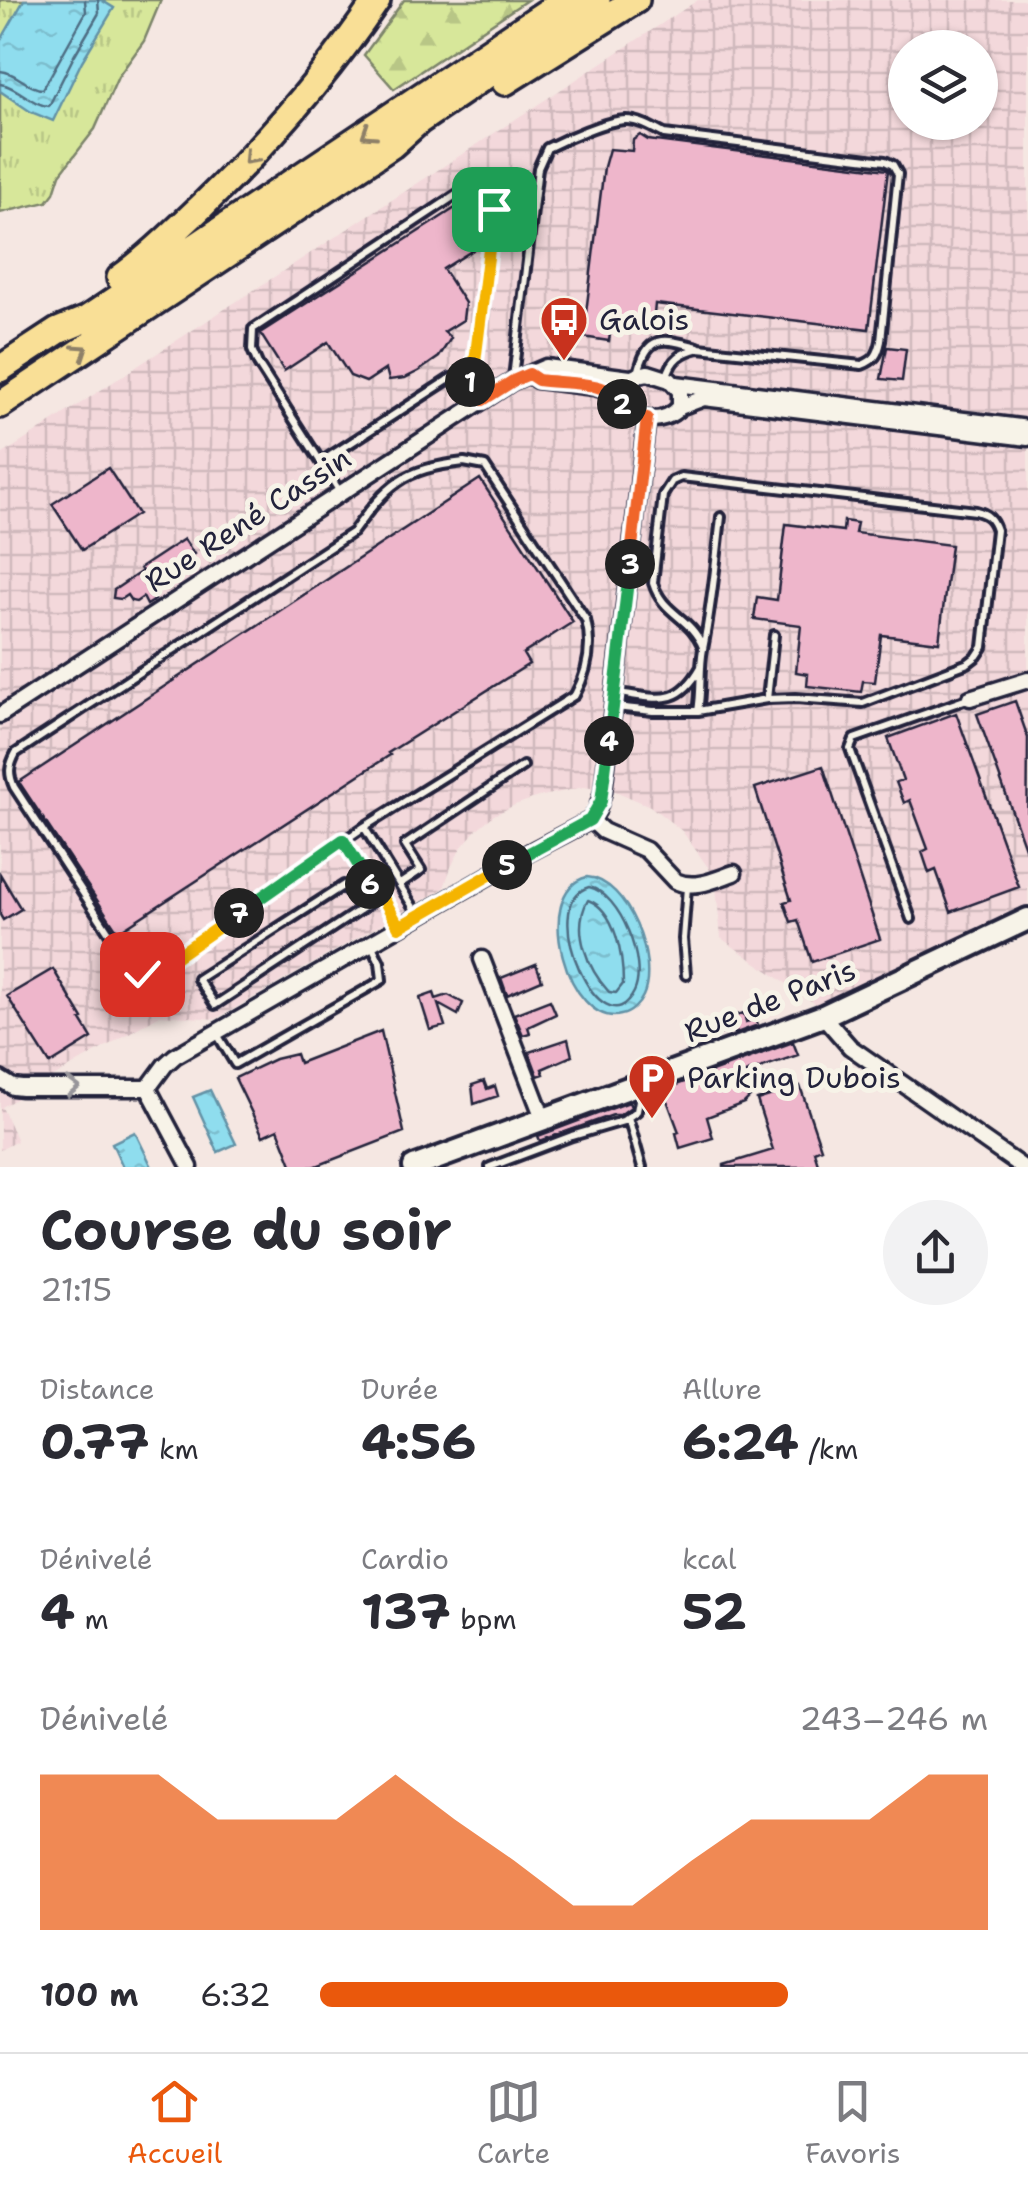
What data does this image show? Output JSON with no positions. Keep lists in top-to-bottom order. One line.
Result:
{"streets":{"street":["Rue René Cassin","Rue de Paris"]},"places":{"bus stop":["Galois"],"parking":["Parking Dubois"]},"page":{"pins":["1","2","3","4","5","6","7"],"heading":["Course du soir","21:15"],"stats":[["Distance","0.77 km"],["Durée","4:56"],["Allure","6:24 /km"],["Dénivelé","4 m"],["Cardio","137 bpm"],["kcal","52"]],"chart":["Dénivelé","243–246 m"],"list":[{"name":"100 m","note":"6:32"}],"tabs":["Accueil","Carte","Favoris"]}}
